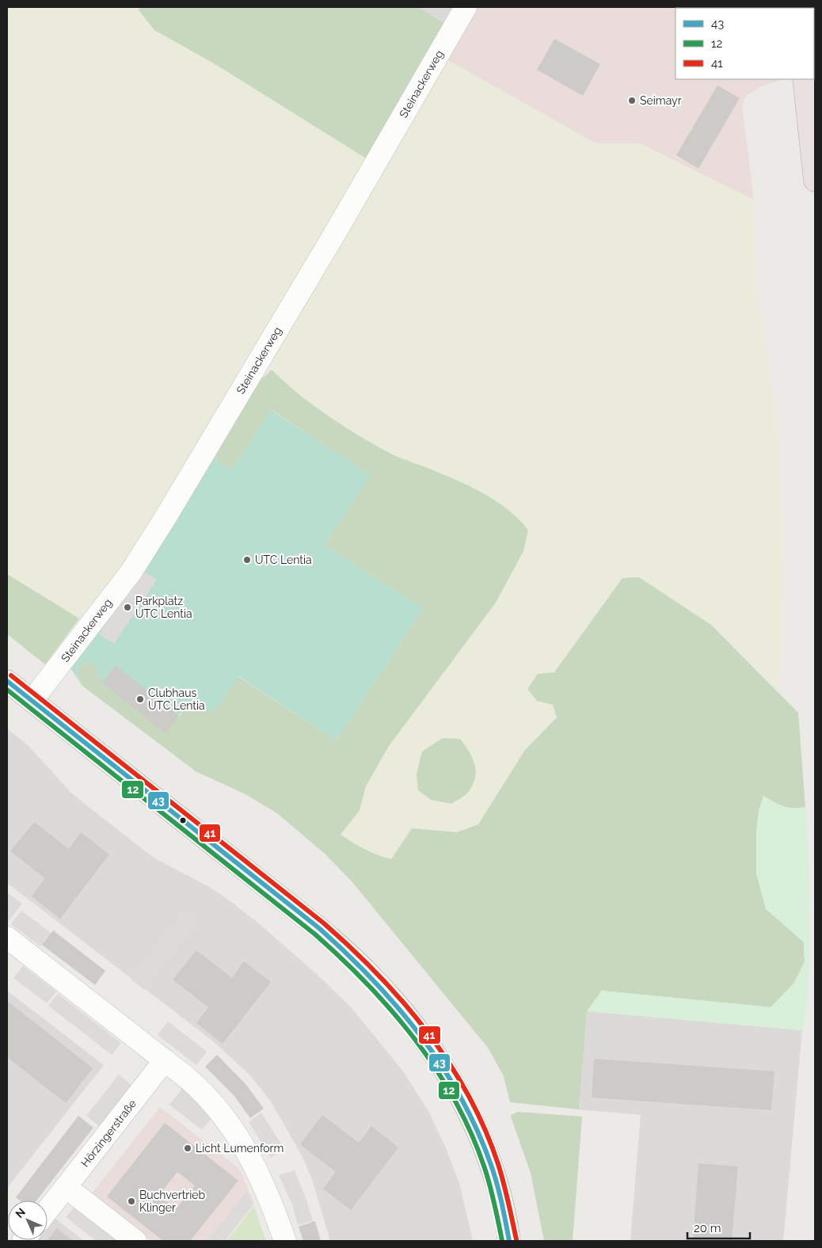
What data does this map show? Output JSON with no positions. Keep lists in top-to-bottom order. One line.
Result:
{"streets":{"street":["Steinackerweg","Hörzingerstraße"]},"places":["Seimayr","UTC Lentia","Parkplatz UTC Lentia","Clubhaus UTC Lentia","Licht Lumenform","Buchvertrieb Klinger"],"lines":["transit line 41","transit line 43","transit line 12"],"legend":["43","12","41"],"scale_bar":"20 m","north":"top left"}
